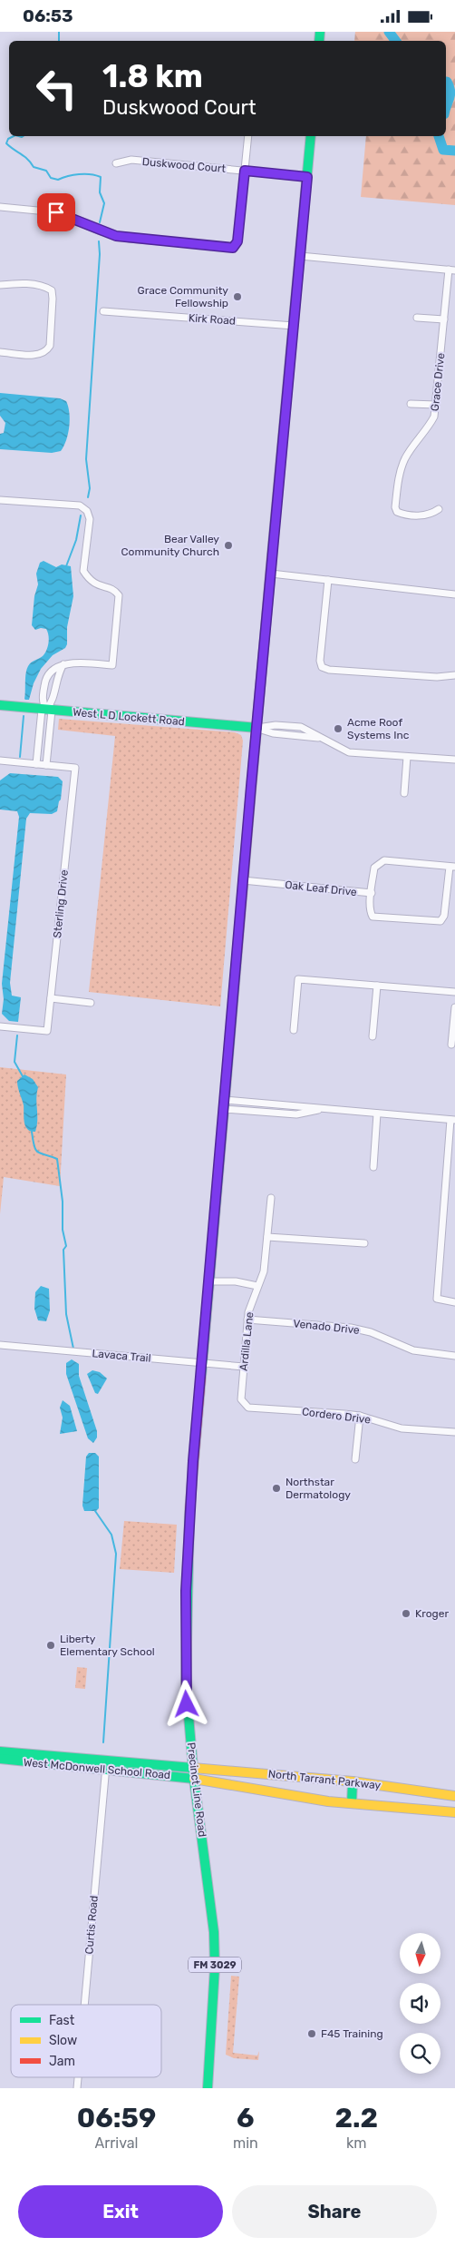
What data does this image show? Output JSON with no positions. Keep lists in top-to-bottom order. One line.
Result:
{"streets":{"main road":["West L D Lockett Road","West McDonwell School Road","North Tarrant Parkway","Precinct Line Road","FM 3029"],"street":["Duskwood Court","Kirk Road","Grace Drive","Oak Leaf Drive","Sterling Drive","Venado Drive","Ardilla Lane","Lavaca Trail","Cordero Drive","Curtis Road"]},"crossings":[["Duskwood Court","Precinct Line Road"],["Kirk Road","Precinct Line Road"],["West L D Lockett Road","Precinct Line Road"],["Oak Leaf Drive","Precinct Line Road"],["Venado Drive","Ardilla Lane"],["Ardilla Lane","Lavaca Trail"],["Ardilla Lane","Cordero Drive"],["Lavaca Trail","Precinct Line Road"],["West McDonwell School Road","North Tarrant Parkway"],["West McDonwell School Road","Precinct Line Road"],["West McDonwell School Road","Curtis Road"],["North Tarrant Parkway","Precinct Line Road"]],"places":["Grace Community Fellowship","Bear Valley Community Church","Acme Roof Systems Inc","Northstar Dermatology","Kroger","Liberty Elementary School","F45 Training"],"legend":["Fast","Slow","Jam"],"north":"bottom","page":{"status":"06:53","turn":["1.8 km","Duskwood Court"],"eta":["06:59","Arrival","6","min","2.2","km"],"buttons":["Exit","Share"]}}
